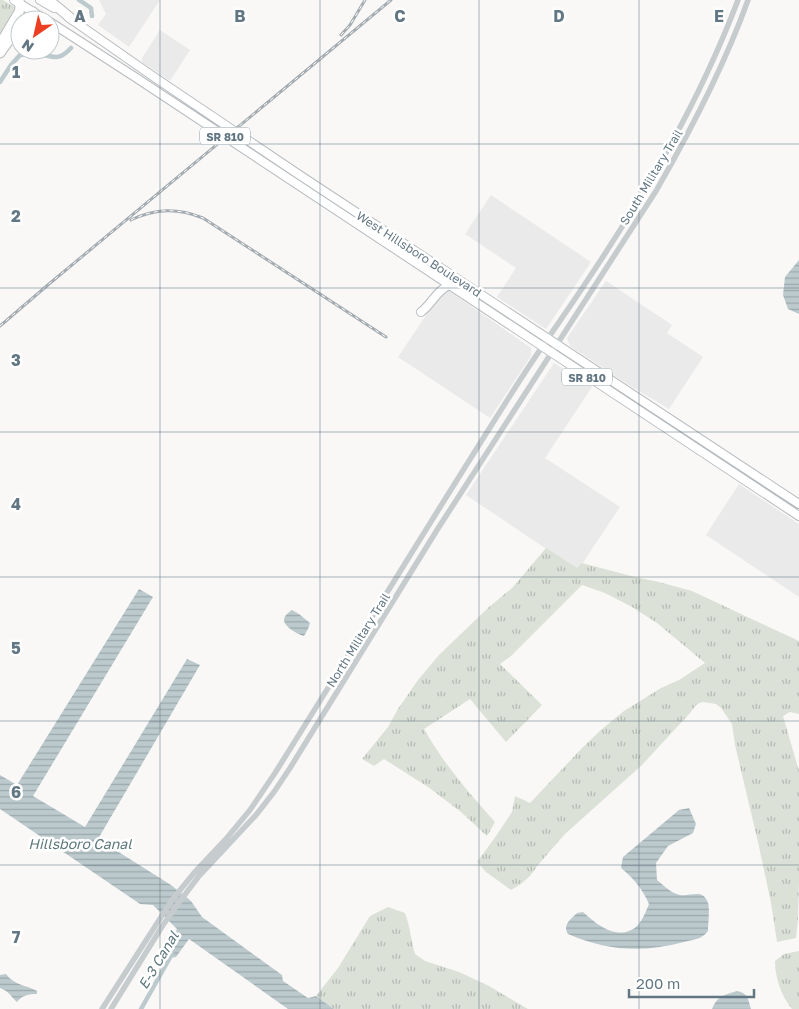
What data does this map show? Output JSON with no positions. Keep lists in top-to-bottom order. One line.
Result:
{"streets":{"main road":["SR 810","West Hillsboro Boulevard"],"street":["South Military Trail","North Military Trail"]},"crossings":[["South Military Trail","West Hillsboro Boulevard"],["South Military Trail","North Military Trail"],["West Hillsboro Boulevard","North Military Trail"]],"water":["Hillsboro Canal","E-3 Canal"],"scale_bar":"200 m","north":"bottom left","grid":{"columns":["A","B","C","D","E"],"rows":["1","2","3","4","5","6","7"]}}
